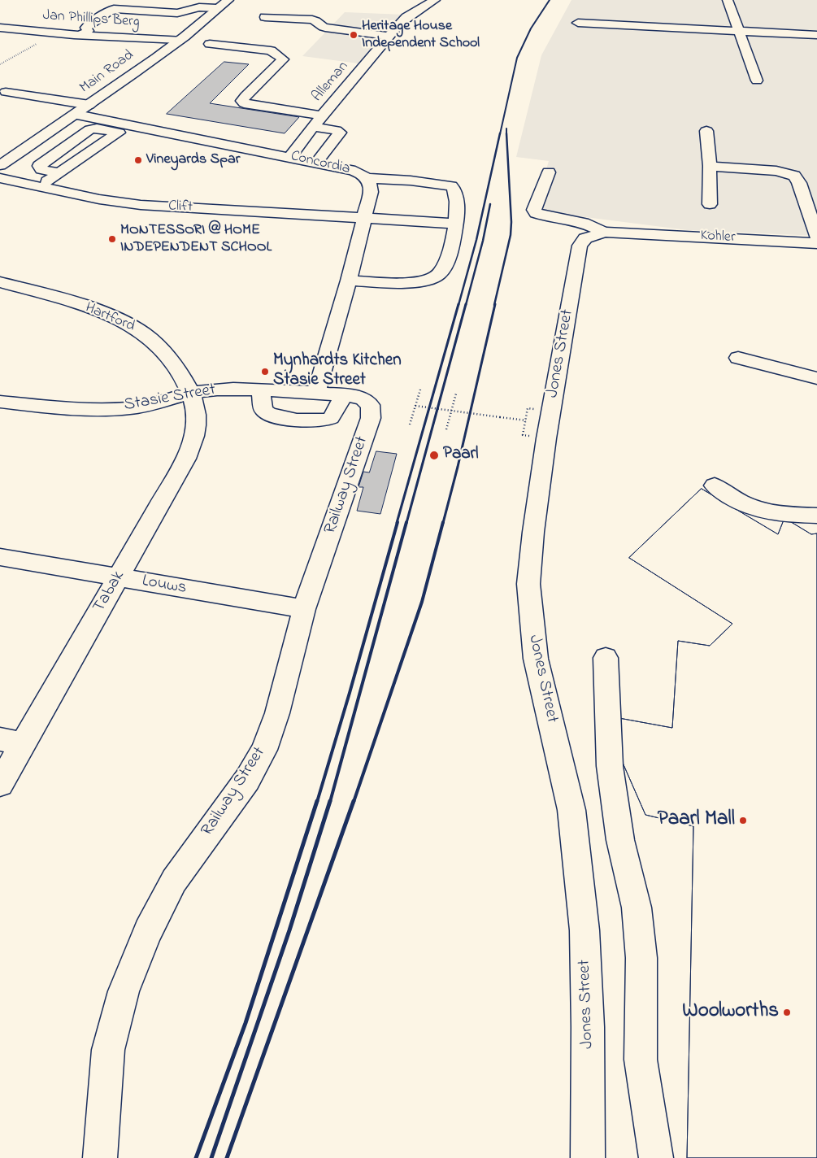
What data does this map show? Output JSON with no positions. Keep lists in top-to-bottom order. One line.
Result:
{"streets":{"street":["Jan Phillips Berg","Main Road","Alleman","Concordia","Clift","Kohler","Hartford","Jones Street","Stasie Street","Railway Street","Louws","Tabak"]},"crossings":[["Jan Phillips Berg","Main Road"],["Main Road","Concordia"],["Alleman","Concordia"],["Concordia","Clift"],["Concordia","Stasie Street"],["Concordia","Railway Street"],["Kohler","Jones Street"],["Hartford","Stasie Street"],["Hartford","Tabak"],["Stasie Street","Railway Street"],["Stasie Street","Tabak"],["Railway Street","Louws"],["Louws","Tabak"]],"places":["Heritage House Independent School","Vineyards Spar","MONTESSORI @ HOME INDEPENDENT SCHOOL","Mynhardts Kitchen Stasie Street","Paarl","Paarl Mall","Woolworths"]}
